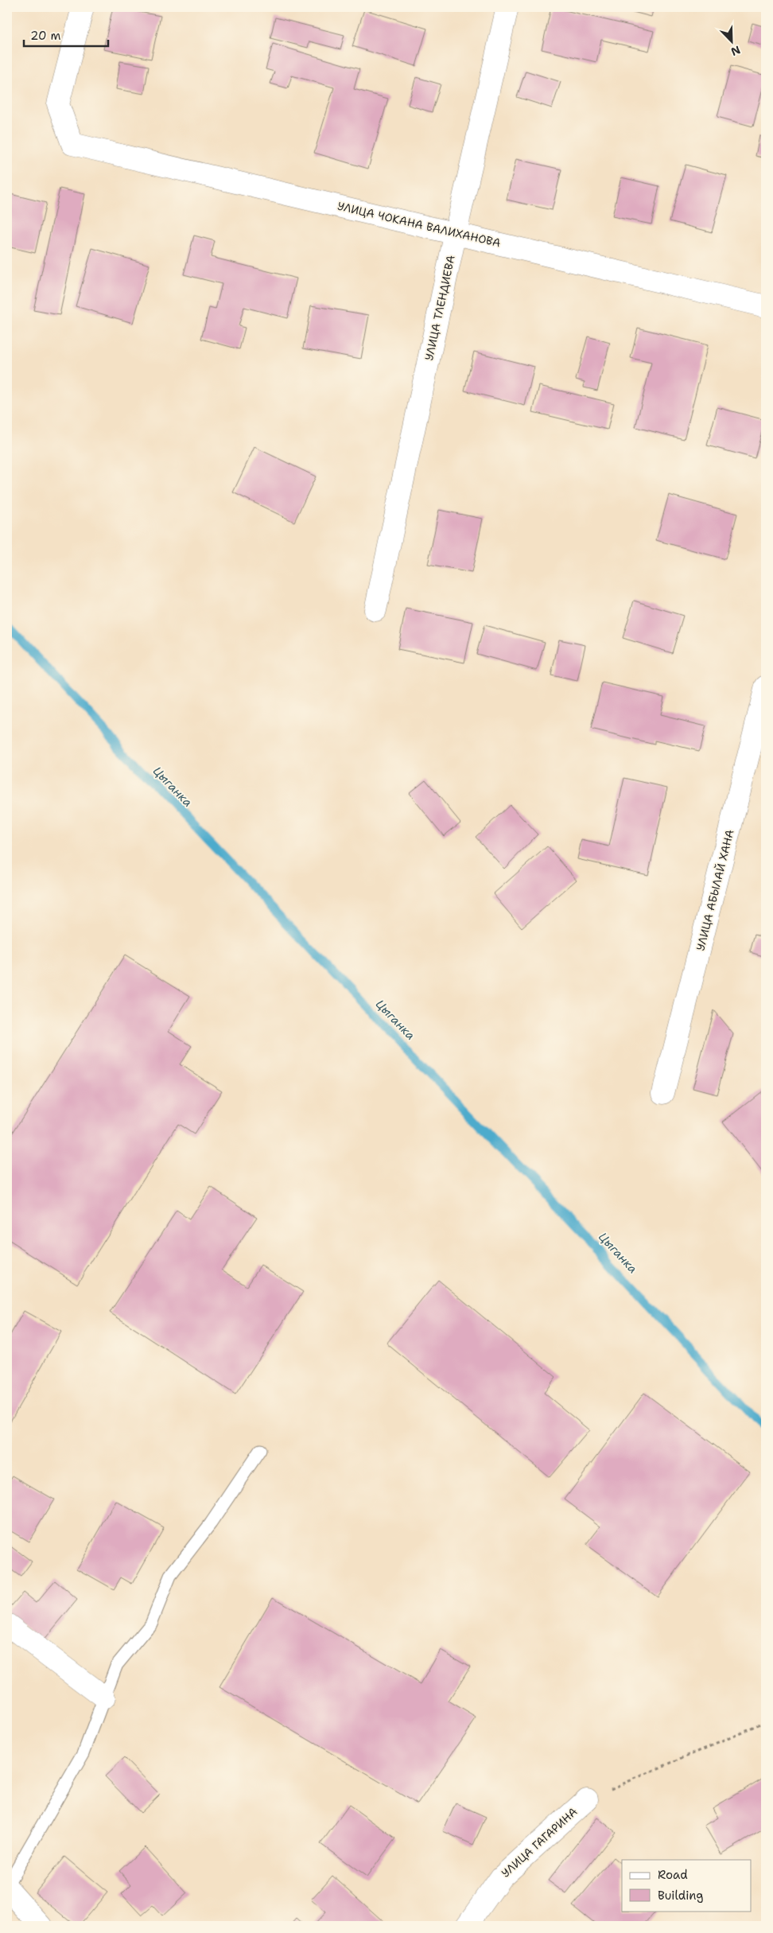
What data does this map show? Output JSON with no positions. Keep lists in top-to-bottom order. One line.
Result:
{"streets":{"street":["УЛИЦА ЧОКАНА ВАЛИХАНОВА","УЛИЦА ТЛЕНДИЕВА","УЛИЦА АБЫЛАЙ ХАНА","УЛИЦА ГАГАРИНА"]},"crossings":[["УЛИЦА ЧОКАНА ВАЛИХАНОВА","УЛИЦА ТЛЕНДИЕВА"]],"water":["Цыганка"],"legend":["Road","Building"],"scale_bar":"20 m","north":"bottom right"}
